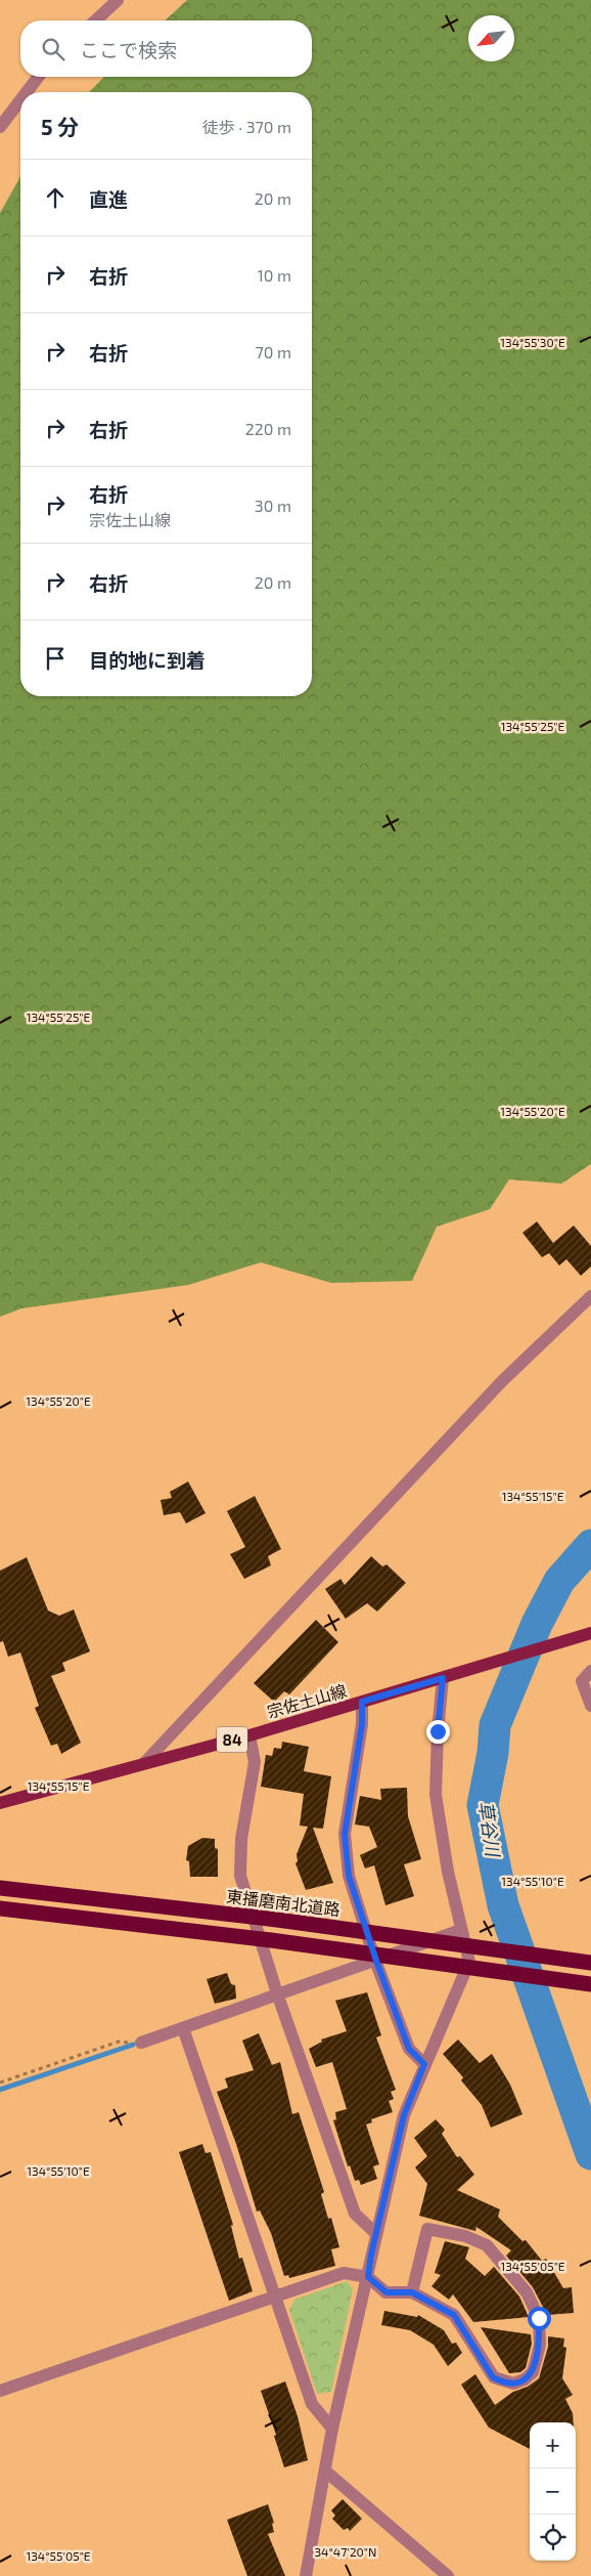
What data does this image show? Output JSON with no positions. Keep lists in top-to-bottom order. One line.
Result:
{"streets":{"highway":["東播磨南北道路"],"main road":["宗佐土山線","84"]},"water":["草谷川"],"north":"bottom left","page":{"search":"ここで検索","heading":["5 分","徒歩 · 370 m"],"list":[["直進","20 m"],["右折","10 m"],["右折","70 m"],["右折","220 m"],["右折","宗佐土山線","30 m"],["右折","20 m"],"目的地に到着"],"map_buttons":["+","−"]},"coordinates":["134°55'30\"E","134°55'25\"E","134°55'20\"E","134°55'15\"E","134°55'10\"E","134°55'05\"E","34°47'20\"N"]}
